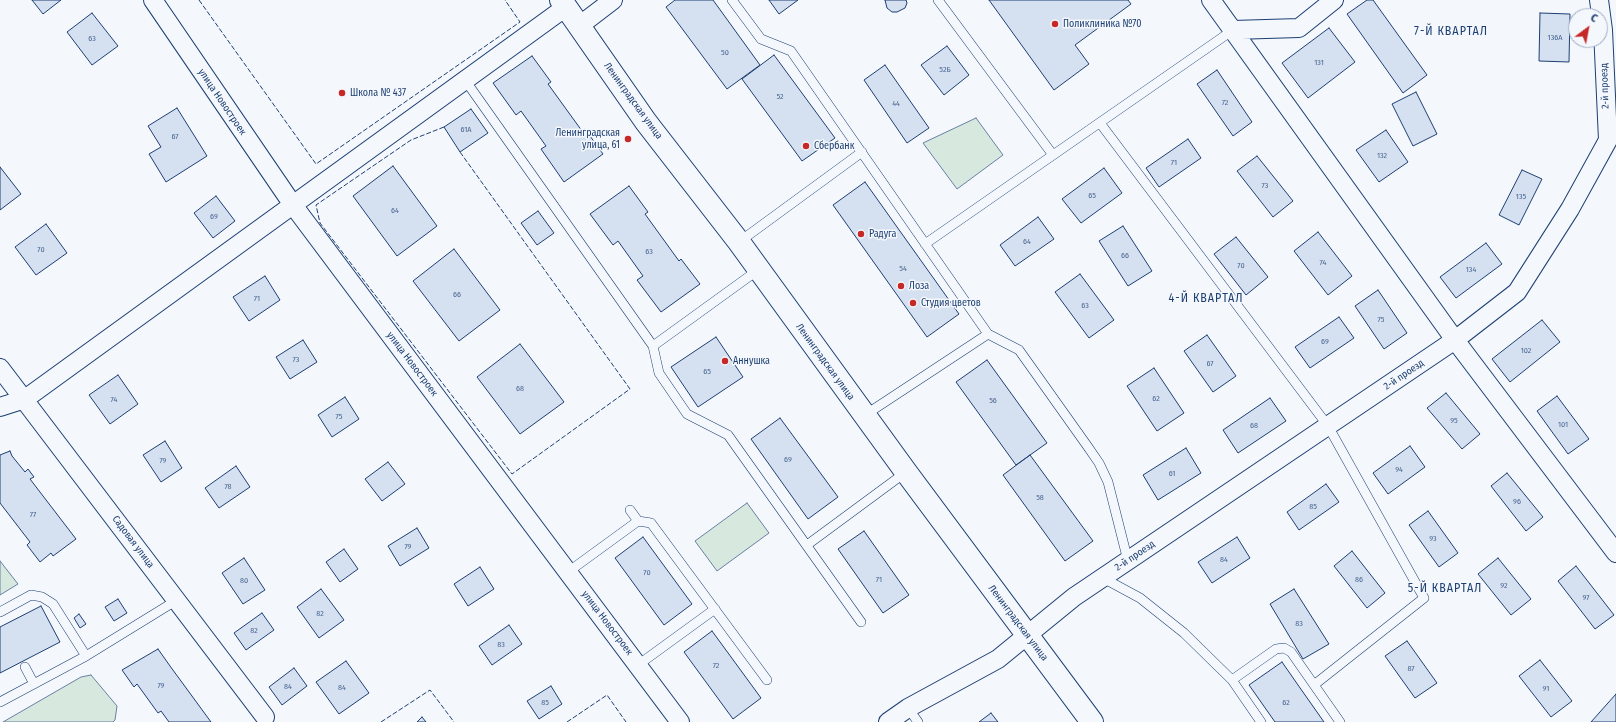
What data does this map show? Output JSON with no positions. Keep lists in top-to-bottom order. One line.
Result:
{"streets":{"main road":["Ленинградская улица"],"street":["2-й проезд","улица Новостроек","Садовая улица"]},"crossings":[["2-й проезд","Ленинградская улица"]],"districts":["7-Й КВАРТАЛ","4-Й КВАРТАЛ","5-Й КВАРТАЛ"],"places":["Поликлиника №70","Школа № 437","Ленинградская улица, 61","Сбербанк","Радуга","Лоза","Студия цветов","Аннушка"],"house_numbers":["136А","63","50","131","52Б","52","72","44","61А","67","132","71","73","65","135","64","69","64","70","63","66","74","70","54","134","66","71","63","75","69","102","73","67","65","68","62","74","56","75","95","101","68","69","79","94","61","78","58","96","85","77","93","79","84","70","71","86","80","92","97","82","83","82","83","72","87","79","84","84","91","85","62"],"north":"top right"}
